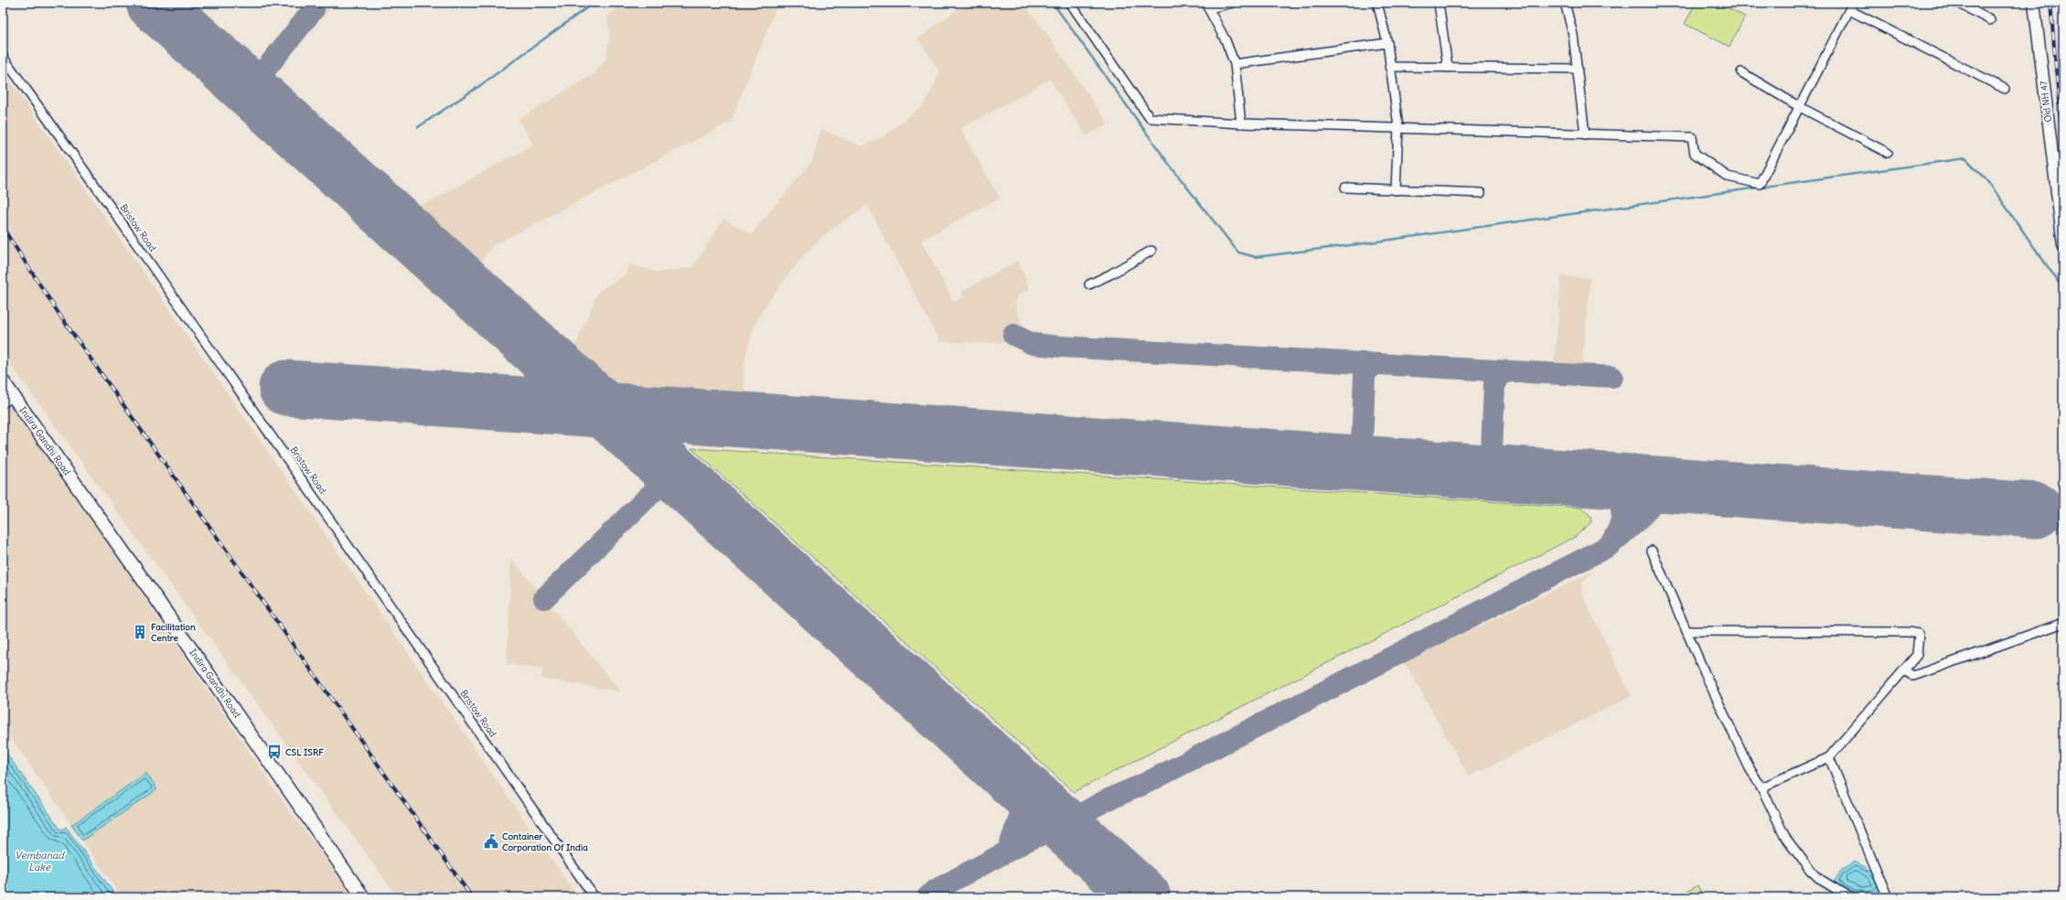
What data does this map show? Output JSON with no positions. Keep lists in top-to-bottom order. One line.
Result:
{"streets":{"highway":["Indira Gandhi Road"],"main road":["Old NH 47"],"street":["Bristow Road"]},"water":["Vembanad Lake"],"places":{"building":["Facilitation Centre"],"bus stop":["CSL ISRF"],"public building":["Container Corporation Of India"]}}
